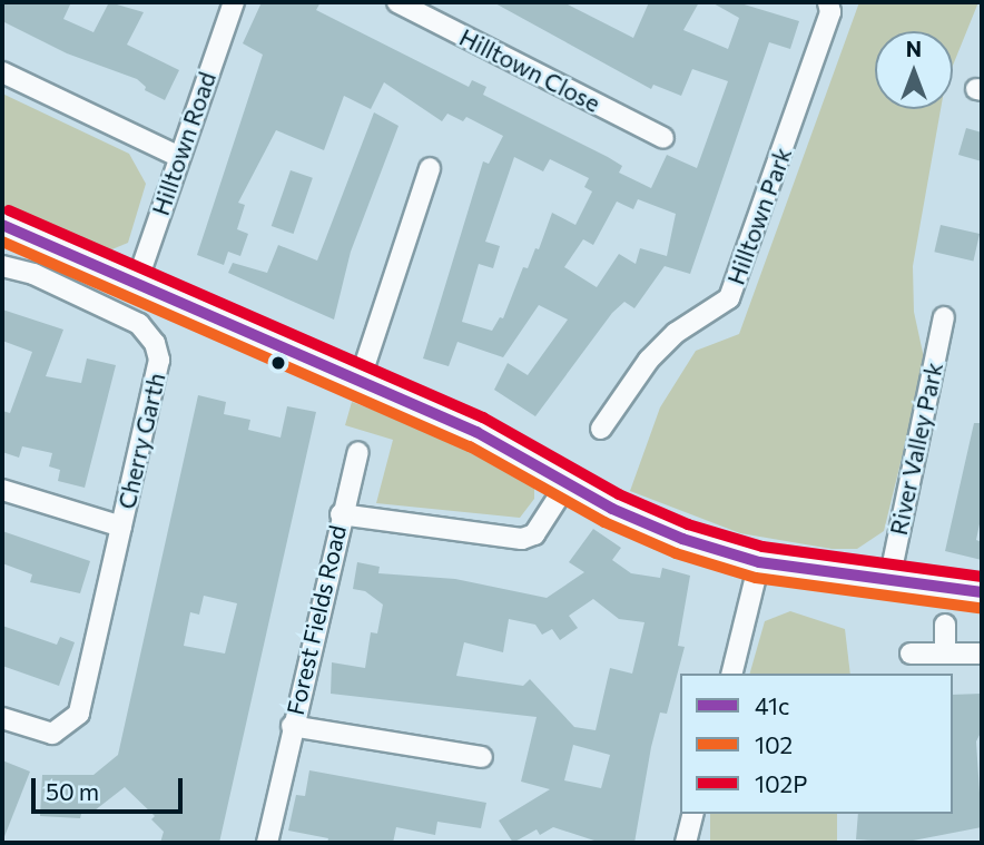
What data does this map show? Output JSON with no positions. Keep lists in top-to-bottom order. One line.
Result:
{"streets":{"street":["Hilltown Close","Hilltown Road","Hilltown Park","Cherry Garth","River Valley Park","Forest Fields Road"]},"lines":["transit line 102P","transit line 41c","transit line 102"],"legend":["41c","102","102P"],"scale_bar":"50 m","north":"top"}
